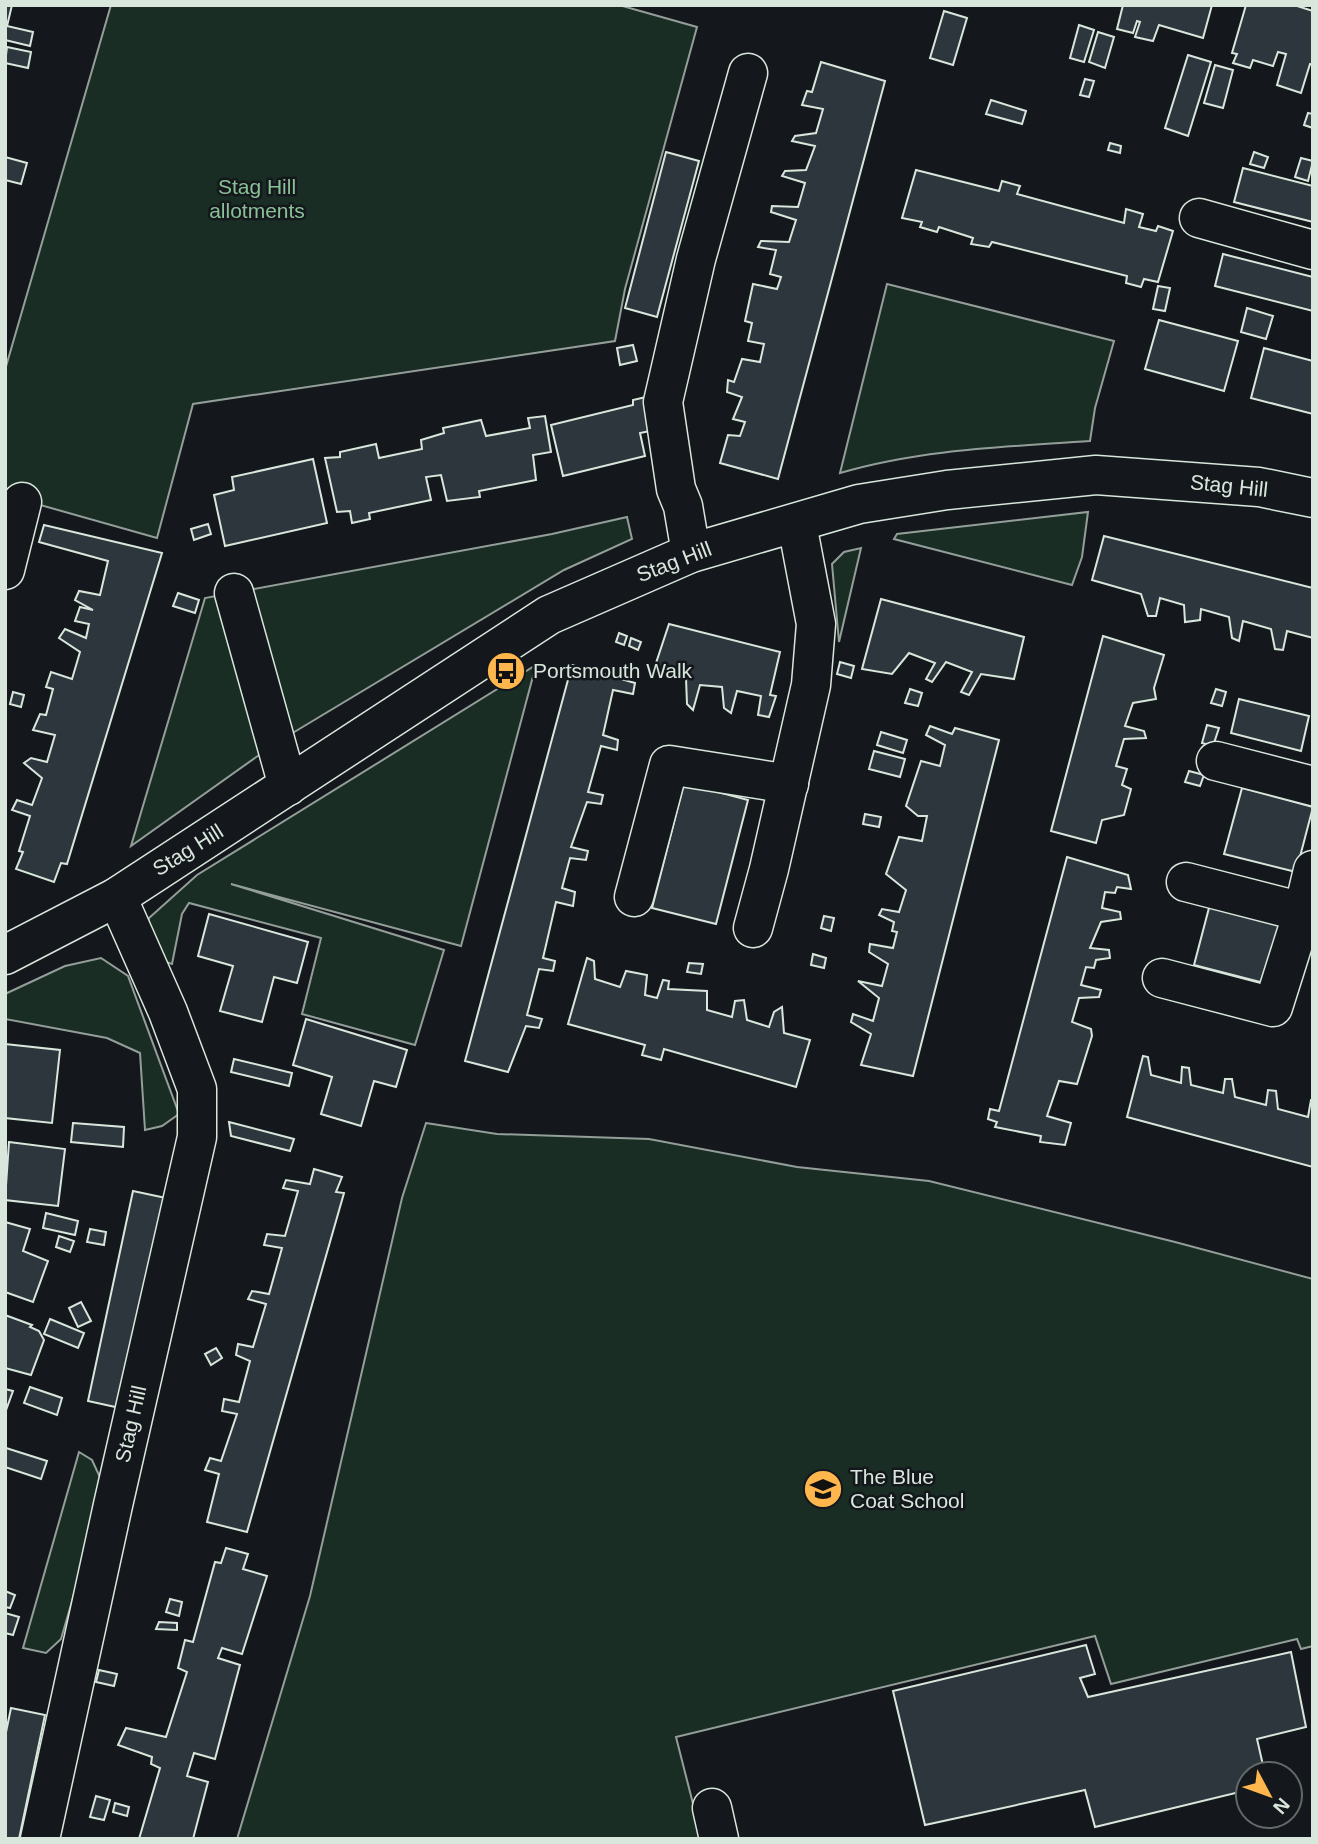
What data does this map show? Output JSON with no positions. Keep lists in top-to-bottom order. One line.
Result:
{"streets":{"street":["Stag Hill"]},"parks":["Stag Hill allotments"],"places":{"bus stop":["Portsmouth Walk"],"school or university":["The Blue Coat School"]},"north":"bottom right"}
